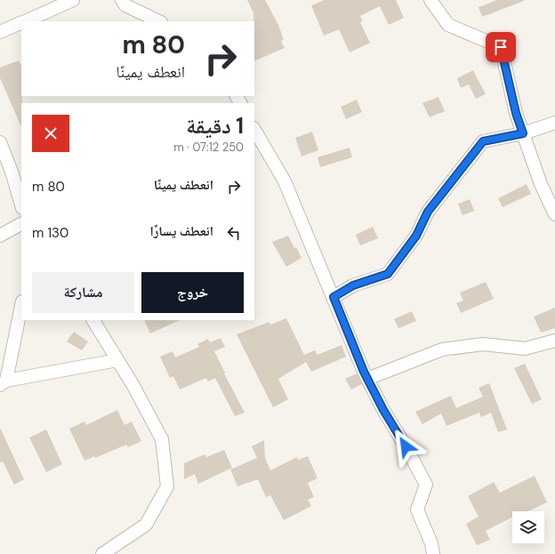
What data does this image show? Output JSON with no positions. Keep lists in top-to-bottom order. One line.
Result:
{"page":{"turn":["80 m","انعطف يمينًا"],"heading":["1 دقيقة","250 m · 07:12"],"list":[{"name":"انعطف يمينًا","value":"80 m"},{"name":"انعطف يسارًا","value":"130 m"}],"buttons":["خروج","مشاركة"]}}
